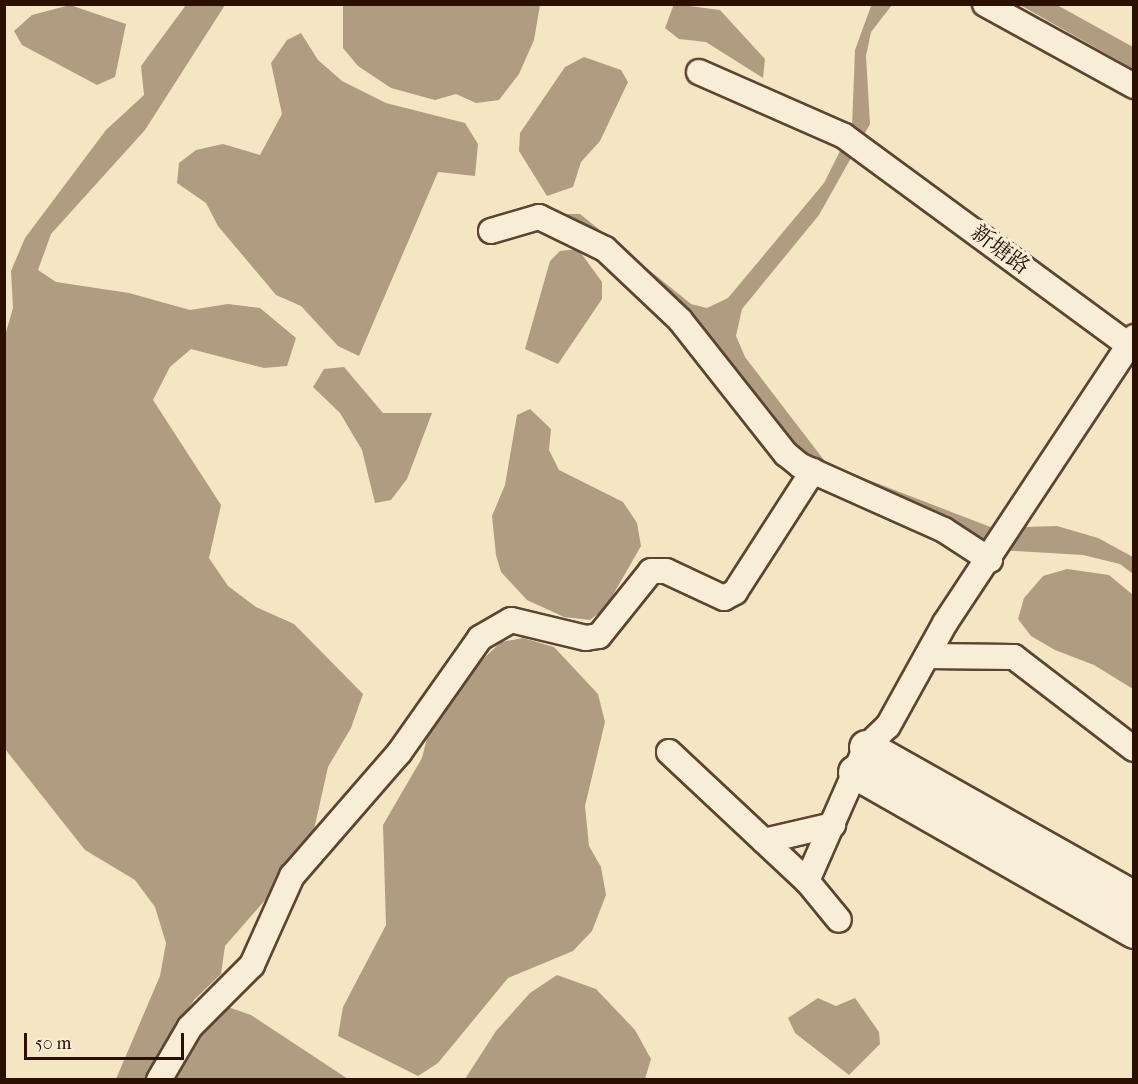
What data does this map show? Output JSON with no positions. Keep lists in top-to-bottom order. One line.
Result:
{"streets":{"street":["新塘路"]},"scale_bar":"50 m"}
